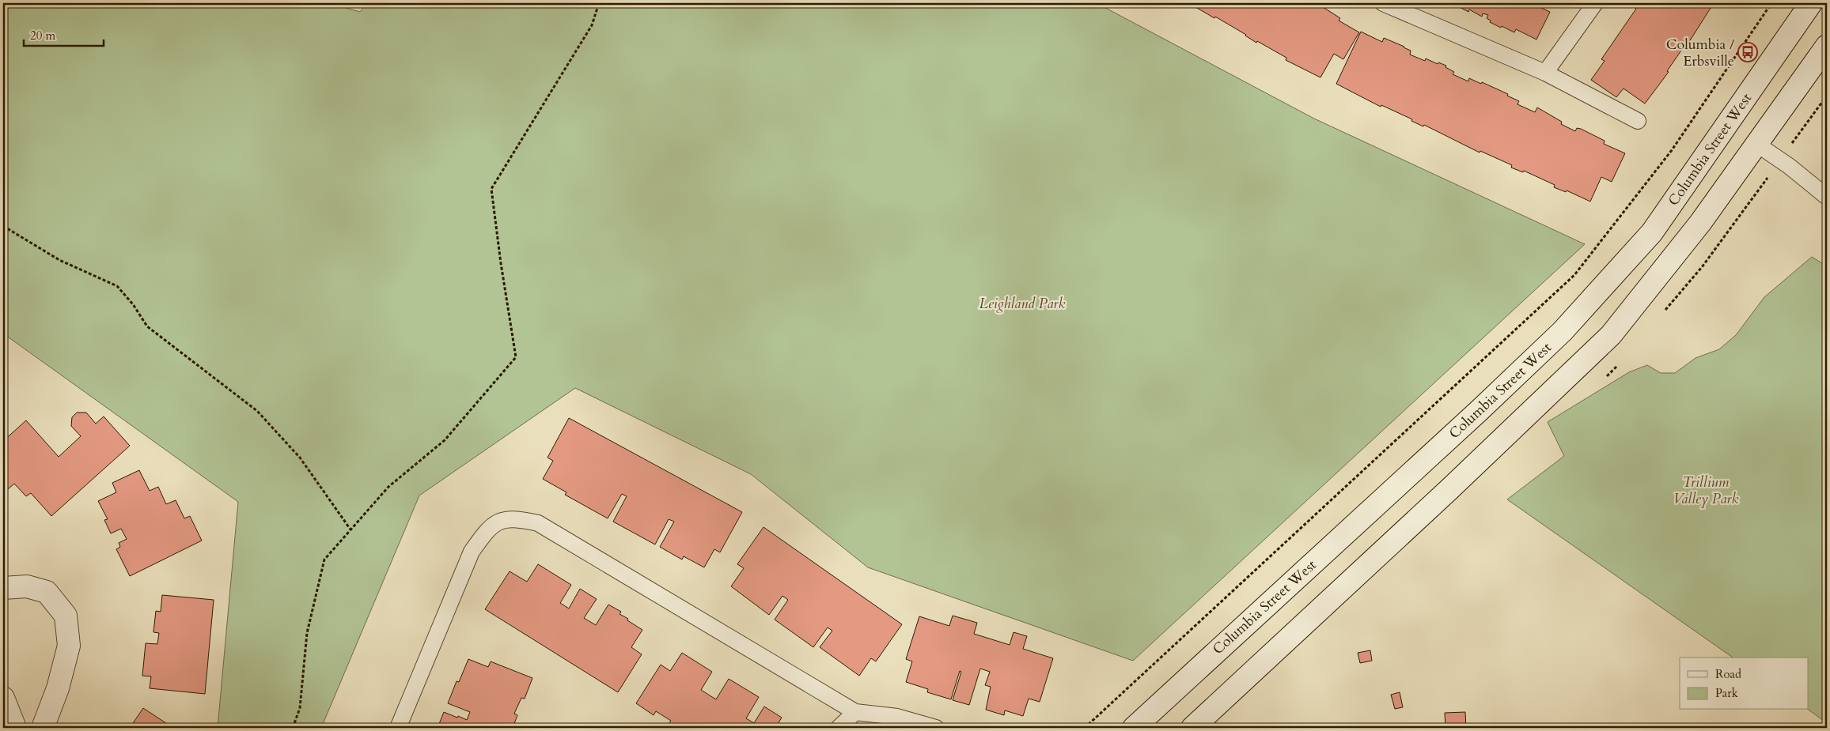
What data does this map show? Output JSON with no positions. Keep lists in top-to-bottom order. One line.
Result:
{"streets":{"main road":["Columbia Street West"]},"parks":["Leighland Park","Trillium Valley Park"],"places":{"bus stop":["Columbia / Erbsville"]},"legend":["Road","Park"],"scale_bar":"20 m"}
